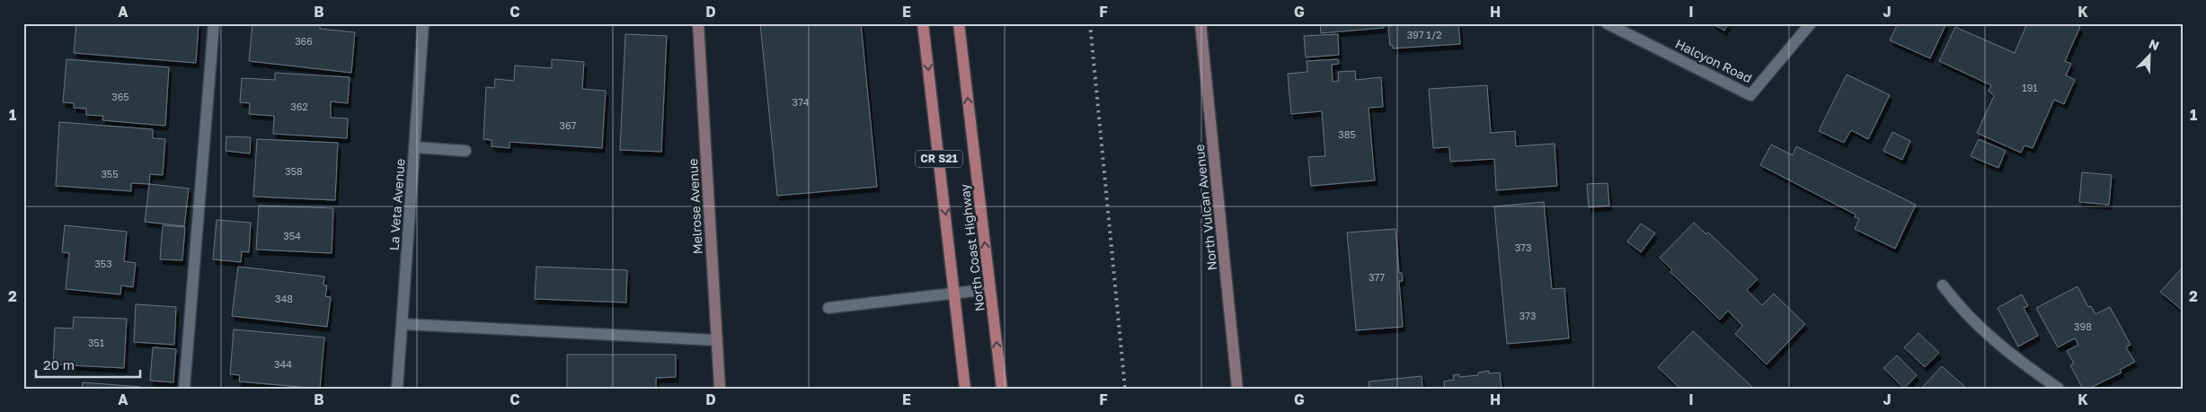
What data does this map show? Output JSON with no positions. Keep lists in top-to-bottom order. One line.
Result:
{"streets":{"main road":["CR S21","North Coast Highway"],"street":["Halcyon Road","La Veta Avenue","Melrose Avenue","North Vulcan Avenue"]},"house_numbers":["397 1/2","366","191","365","374","362","367","385","358","355","354","373","353","377","348","373","398","351","344"],"scale_bar":"20 m","north":"top right","grid":{"columns":["A","B","C","D","E","F","G","H","I","J","K"],"rows":["1","2"]}}
